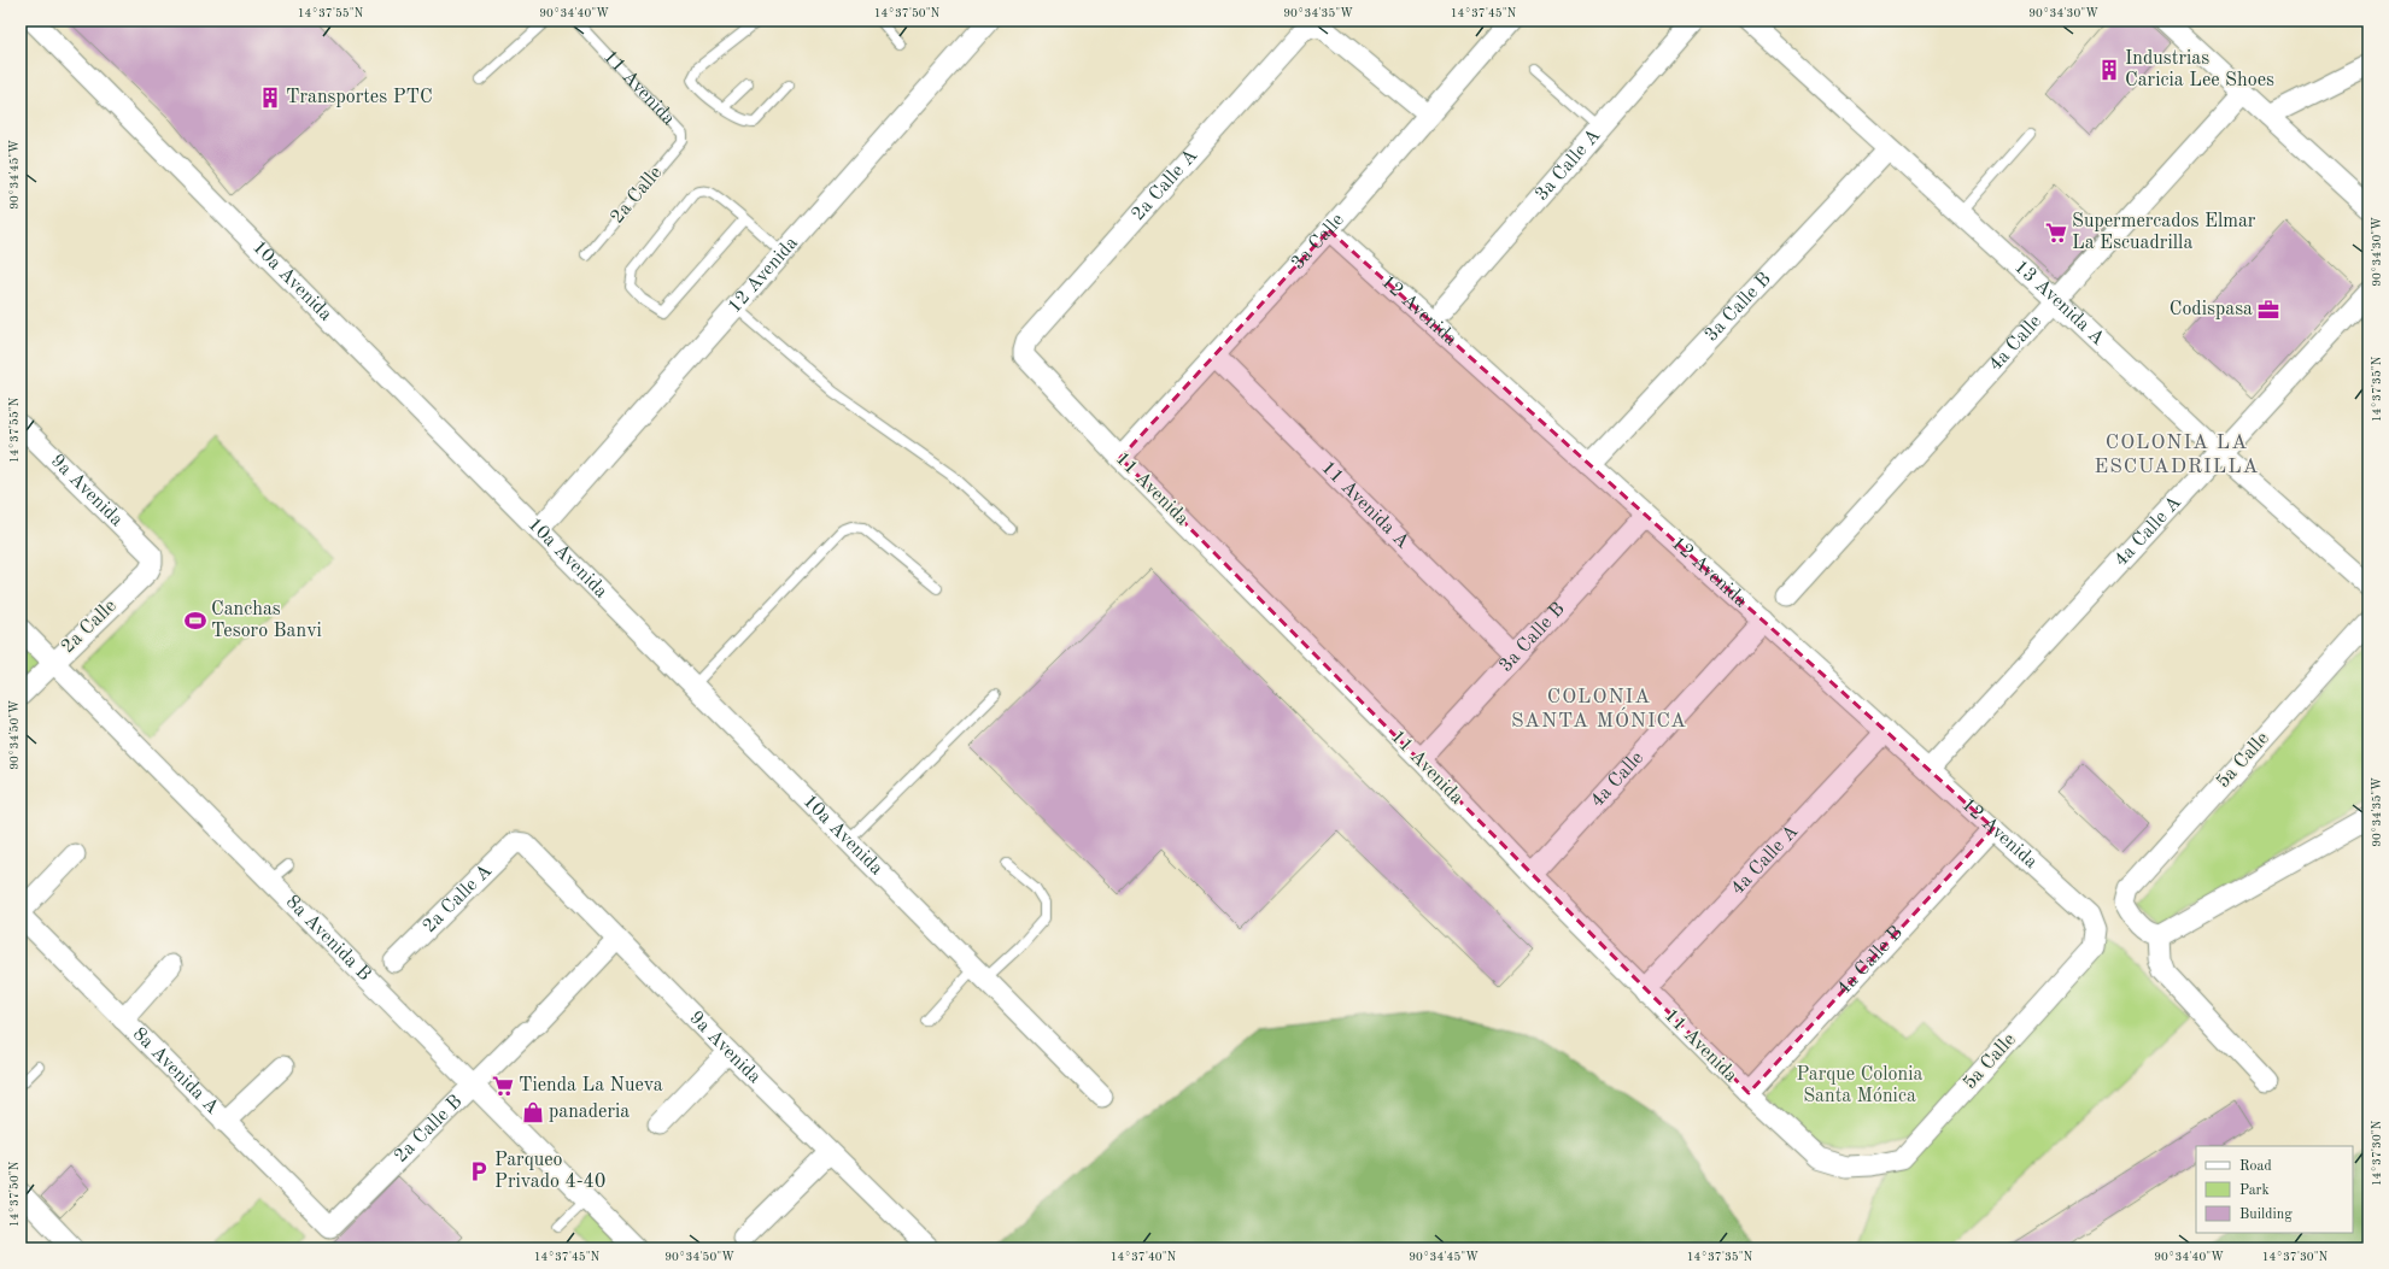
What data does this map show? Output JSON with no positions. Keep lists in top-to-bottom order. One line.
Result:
{"streets":{"street":["11 Avenida","3a Calle A","2a Calle A","2a Calle","3a Calle","12 Avenida","10a Avenida","13 Avenida A","3a Calle B","4a Calle","9a Avenida","11 Avenida A","4a Calle A","5a Calle","8a Avenida B","4a Calle B","8a Avenida A","2a Calle B"]},"crossings":[["11 Avenida","2a Calle A"],["11 Avenida","2a Calle"],["11 Avenida","3a Calle"],["11 Avenida","3a Calle B"],["11 Avenida","4a Calle"],["11 Avenida","4a Calle A"],["11 Avenida","5a Calle"],["11 Avenida","4a Calle B"],["2a Calle A","3a Calle"],["2a Calle A","9a Avenida"],["2a Calle","9a Avenida"],["2a Calle","8a Avenida B"],["3a Calle","12 Avenida"],["3a Calle","11 Avenida A"],["12 Avenida","10a Avenida"],["12 Avenida","3a Calle B"],["12 Avenida","4a Calle"],["12 Avenida","4a Calle A"],["12 Avenida","5a Calle"],["12 Avenida","4a Calle B"],["13 Avenida A","3a Calle B"],["13 Avenida A","4a Calle"],["13 Avenida A","4a Calle A"],["3a Calle B","11 Avenida A"],["9a Avenida","2a Calle B"],["8a Avenida B","2a Calle B"],["8a Avenida A","2a Calle B"]],"districts":["COLONIA LA ESCUADRILLA","COLONIA SANTA MÓNICA"],"parks":["Parque Colonia Santa Mónica"],"places":{"building":["Industrias Caricia Lee Shoes","Transportes PTC"],"supermarket":["Supermercados Elmar La Escuadrilla","Tienda La Nueva"],"office":["Codispasa"],"sports":["Canchas Tesoro Banvi"],"shop":["panaderia"],"parking":["Parqueo Privado 4-40"]},"legend":["Road","Park","Building"],"coordinates":["14°37'55\"N","90°34'40\"W","14°37'50\"N","90°34'35\"W","14°37'45\"N","90°34'30\"W","90°34'45\"W","14°37'35\"N","90°34'50\"W","14°37'30\"N","14°37'40\"N"]}
